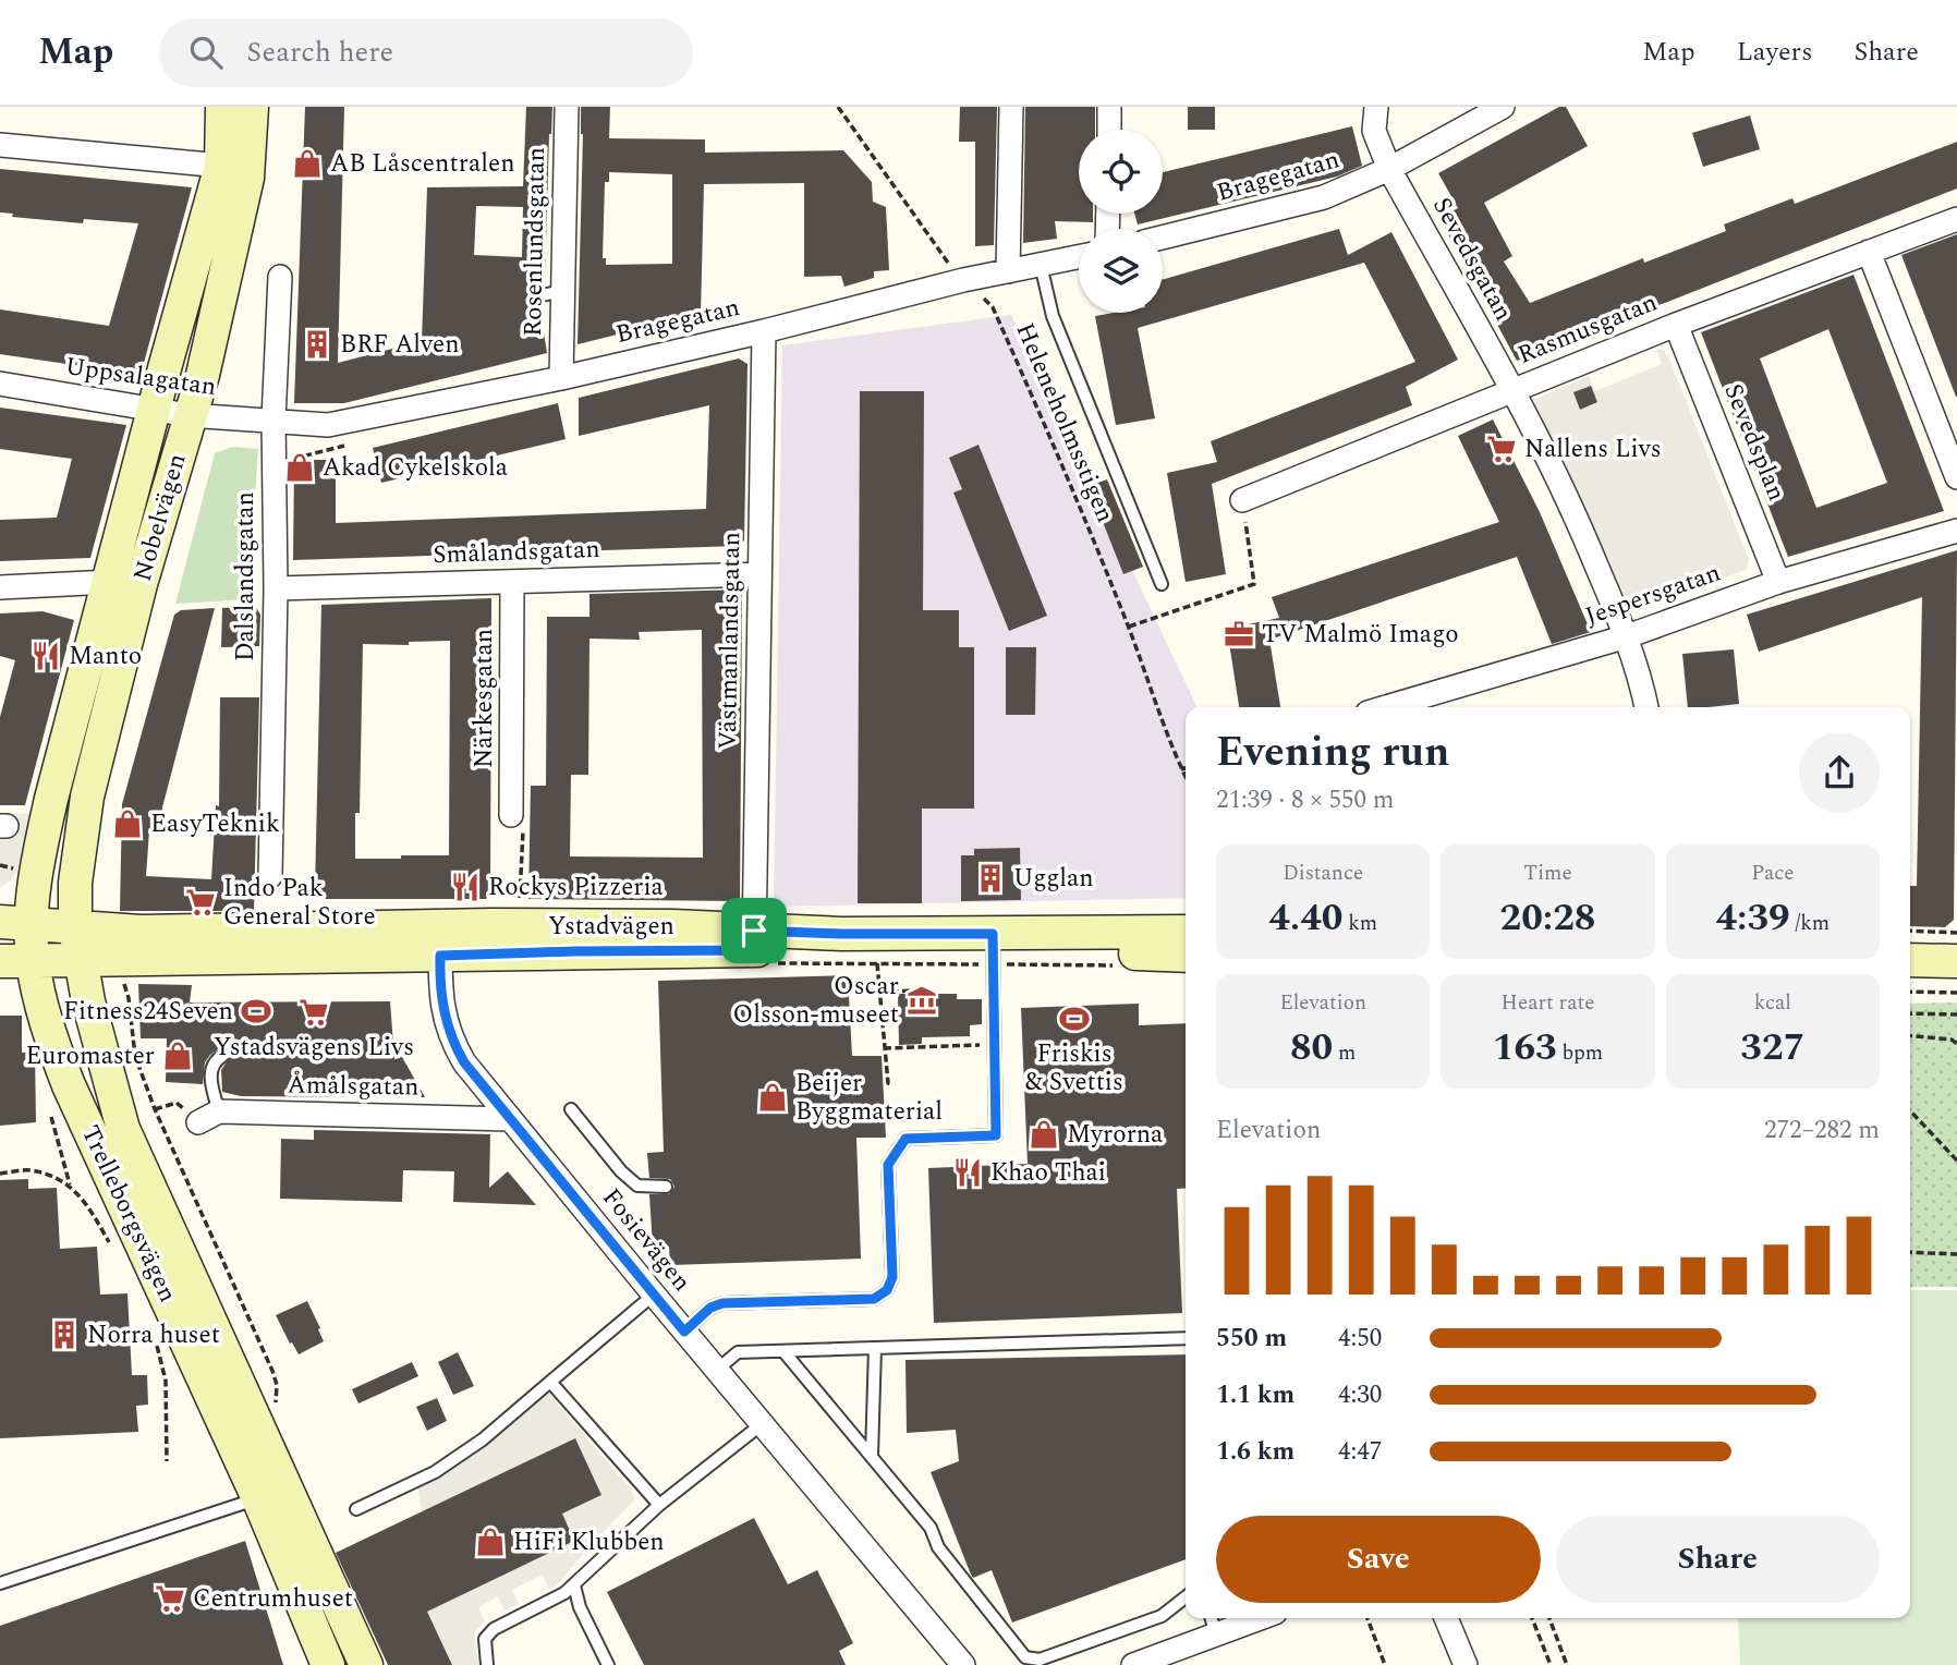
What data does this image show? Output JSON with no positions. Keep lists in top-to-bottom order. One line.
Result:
{"streets":{"main road":["Nobelvägen","Ystadvägen","Trelleborgsvägen"],"street":["Bragegatan","Rosenlundsgatan","Sevedsgatan","Rasmusgatan","Uppsalagatan","Sevedsplan","Smålandsgatan","Dalslandsgatan","Jespersgatan","Västmanlandsgatan","Närkesgatan","Åmålsgatan","Fosievägen"],"path":["Heleneholmsstigen"]},"crossings":[["Bragegatan","Rosenlundsgatan"],["Bragegatan","Sevedsgatan"],["Bragegatan","Uppsalagatan"],["Bragegatan","Heleneholmsstigen"],["Bragegatan","Dalslandsgatan"],["Bragegatan","Västmanlandsgatan"],["Sevedsgatan","Rasmusgatan"],["Sevedsgatan","Jespersgatan"],["Rasmusgatan","Sevedsplan"],["Uppsalagatan","Nobelvägen"],["Uppsalagatan","Dalslandsgatan"],["Sevedsplan","Jespersgatan"],["Nobelvägen","Ystadvägen"],["Nobelvägen","Trelleborgsvägen"],["Smålandsgatan","Dalslandsgatan"],["Smålandsgatan","Västmanlandsgatan"],["Smålandsgatan","Närkesgatan"],["Västmanlandsgatan","Ystadvägen"],["Ystadvägen","Trelleborgsvägen"],["Ystadvägen","Fosievägen"],["Åmålsgatan","Fosievägen"]],"places":{"shop":["AB Låscentralen","Akad Cykelskola","EasyTeknik","Euromaster","Beijer Byggmaterial","Myrorna","HiFi Klubben"],"building":["BRF Alven","Ugglan","Norra huset"],"supermarket":["Nallens Livs","Indo Pak General Store","Ystadsvägens Livs","Centrumhuset"],"office":["TV Malmö Imago"],"restaurant":["Manto","Rockys Pizzeria","Khao Thai"],"museum":["Oscar Olsson-museet"],"sports":["Fitness24Seven","Friskis & Svettis"]},"page":{"header":"Map","search":"Search here","nav":["Map","Layers","Share"],"heading":["Evening run","21:39 · 8 × 550 m"],"stats":[["Distance","4.40 km"],["Time","20:28"],["Pace","4:39 /km"],["Elevation","80 m"],["Heart rate","163 bpm"],["kcal","327"]],"chart":["Elevation","272–282 m"],"list":[{"name":"550 m","note":"4:50"},{"name":"1.1 km","note":"4:30"},{"name":"1.6 km","note":"4:47"}],"buttons":["Save","Share"]}}
